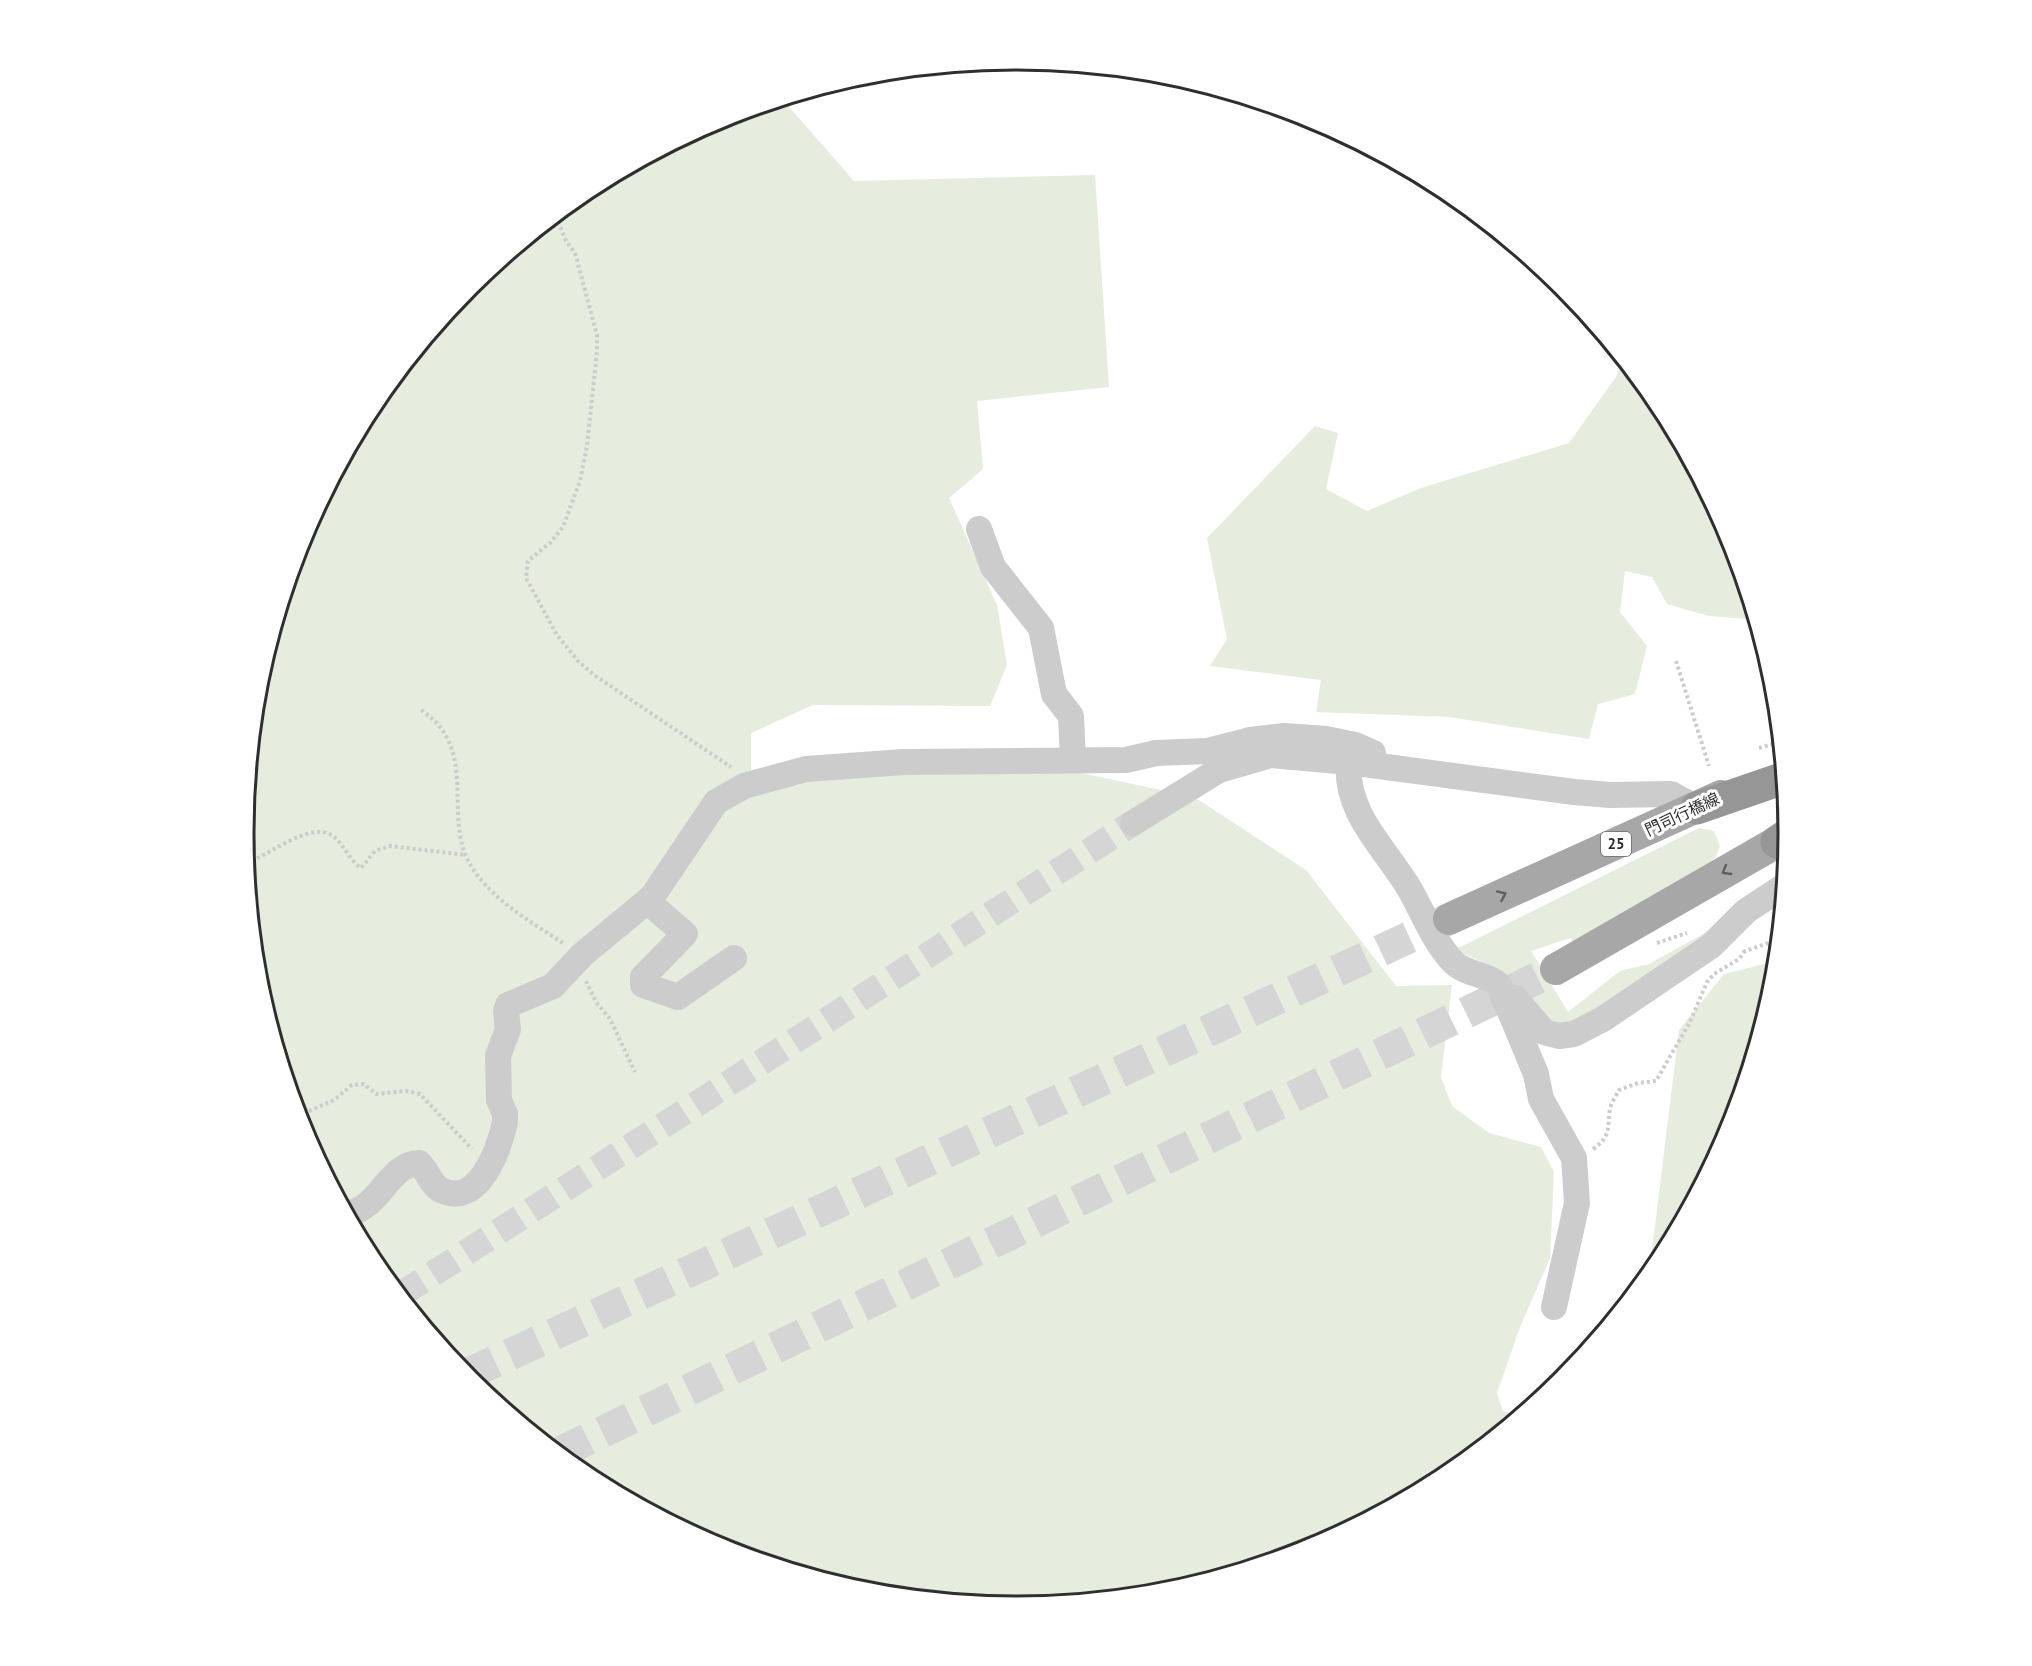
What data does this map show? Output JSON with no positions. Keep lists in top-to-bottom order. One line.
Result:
{"streets":{"main road":["門司行橋線","25"]}}
